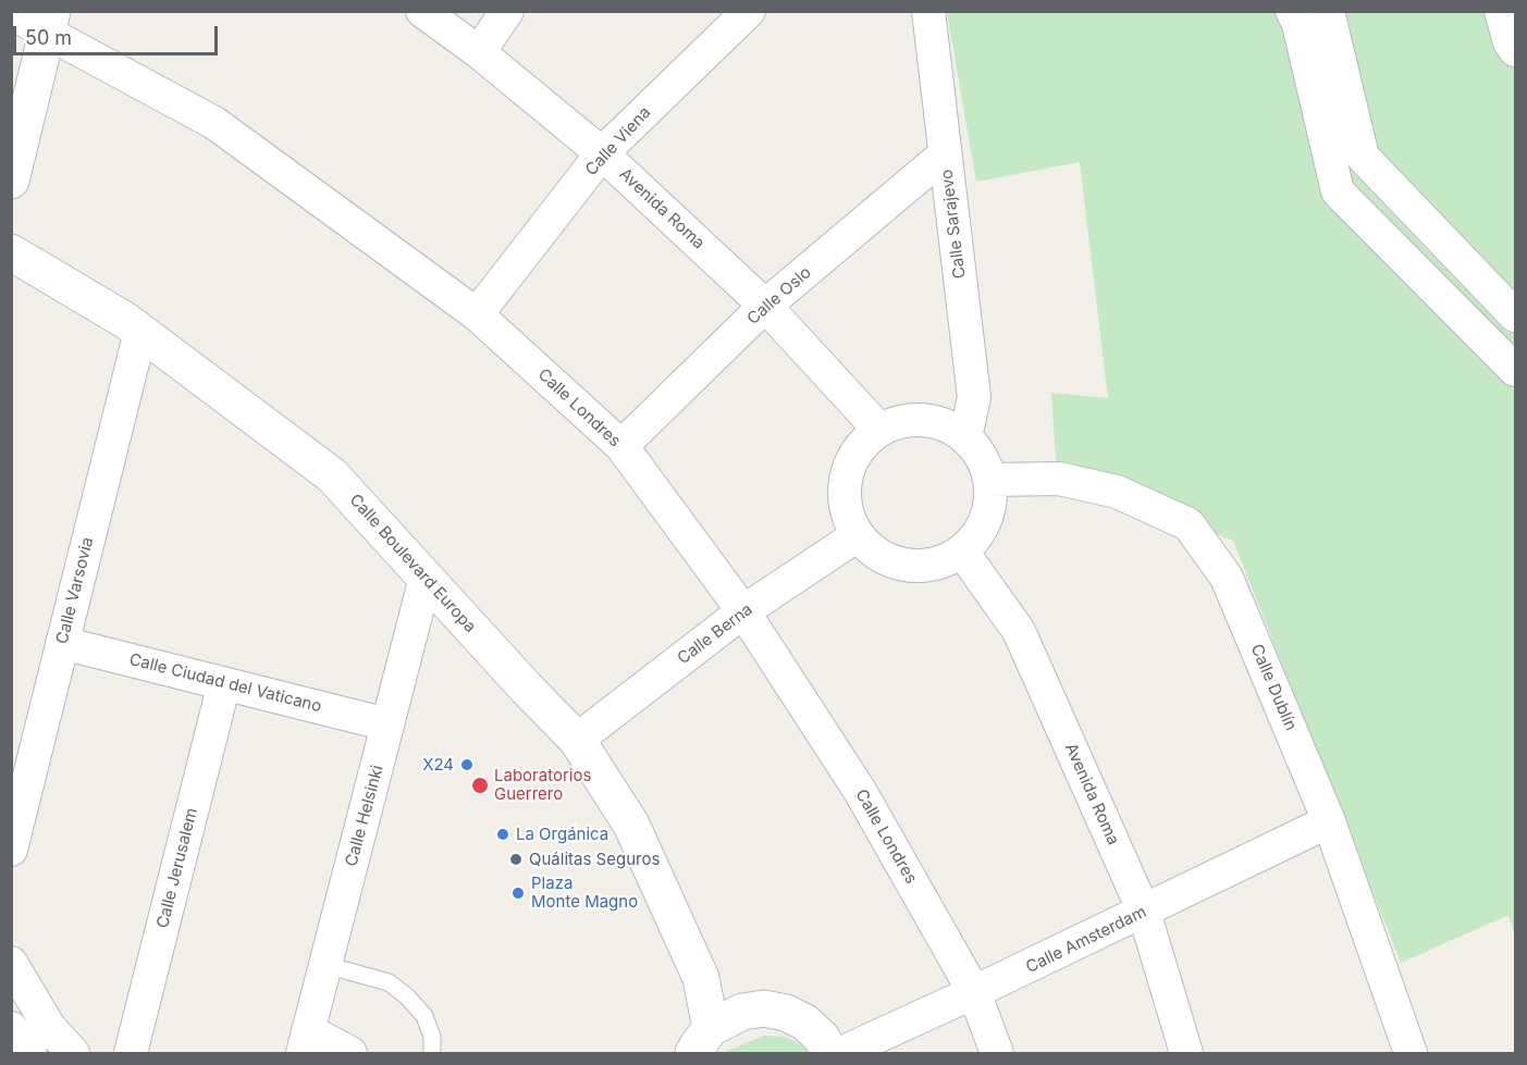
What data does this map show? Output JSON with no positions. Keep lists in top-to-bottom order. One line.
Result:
{"streets":{"main road":["Calle Boulevard Europa"],"street":["Calle Viena","Avenida Roma","Calle Sarajevo","Calle Oslo","Calle Londres","Calle Varsovia","Calle Berna","Calle Ciudad del Vaticano","Calle Dublín","Calle Helsinki","Calle Jerusalem","Calle Amsterdam"]},"crossings":[["Calle Viena","Avenida Roma"],["Calle Viena","Calle Londres"],["Avenida Roma","Calle Sarajevo"],["Avenida Roma","Calle Oslo"],["Avenida Roma","Calle Berna"],["Avenida Roma","Calle Dublín"],["Avenida Roma","Calle Amsterdam"],["Calle Sarajevo","Calle Oslo"],["Calle Sarajevo","Calle Berna"],["Calle Sarajevo","Calle Dublín"],["Calle Oslo","Calle Londres"],["Calle Londres","Calle Berna"],["Calle Londres","Calle Amsterdam"],["Calle Boulevard Europa","Calle Varsovia"],["Calle Boulevard Europa","Calle Berna"],["Calle Boulevard Europa","Calle Helsinki"],["Calle Varsovia","Calle Ciudad del Vaticano"],["Calle Berna","Calle Dublín"],["Calle Ciudad del Vaticano","Calle Helsinki"],["Calle Ciudad del Vaticano","Calle Jerusalem"],["Calle Dublín","Calle Amsterdam"]],"places":["X24","Laboratorios Guerrero","La Orgánica","Quálitas Seguros","Plaza Monte Magno"],"scale_bar":"50 m"}
